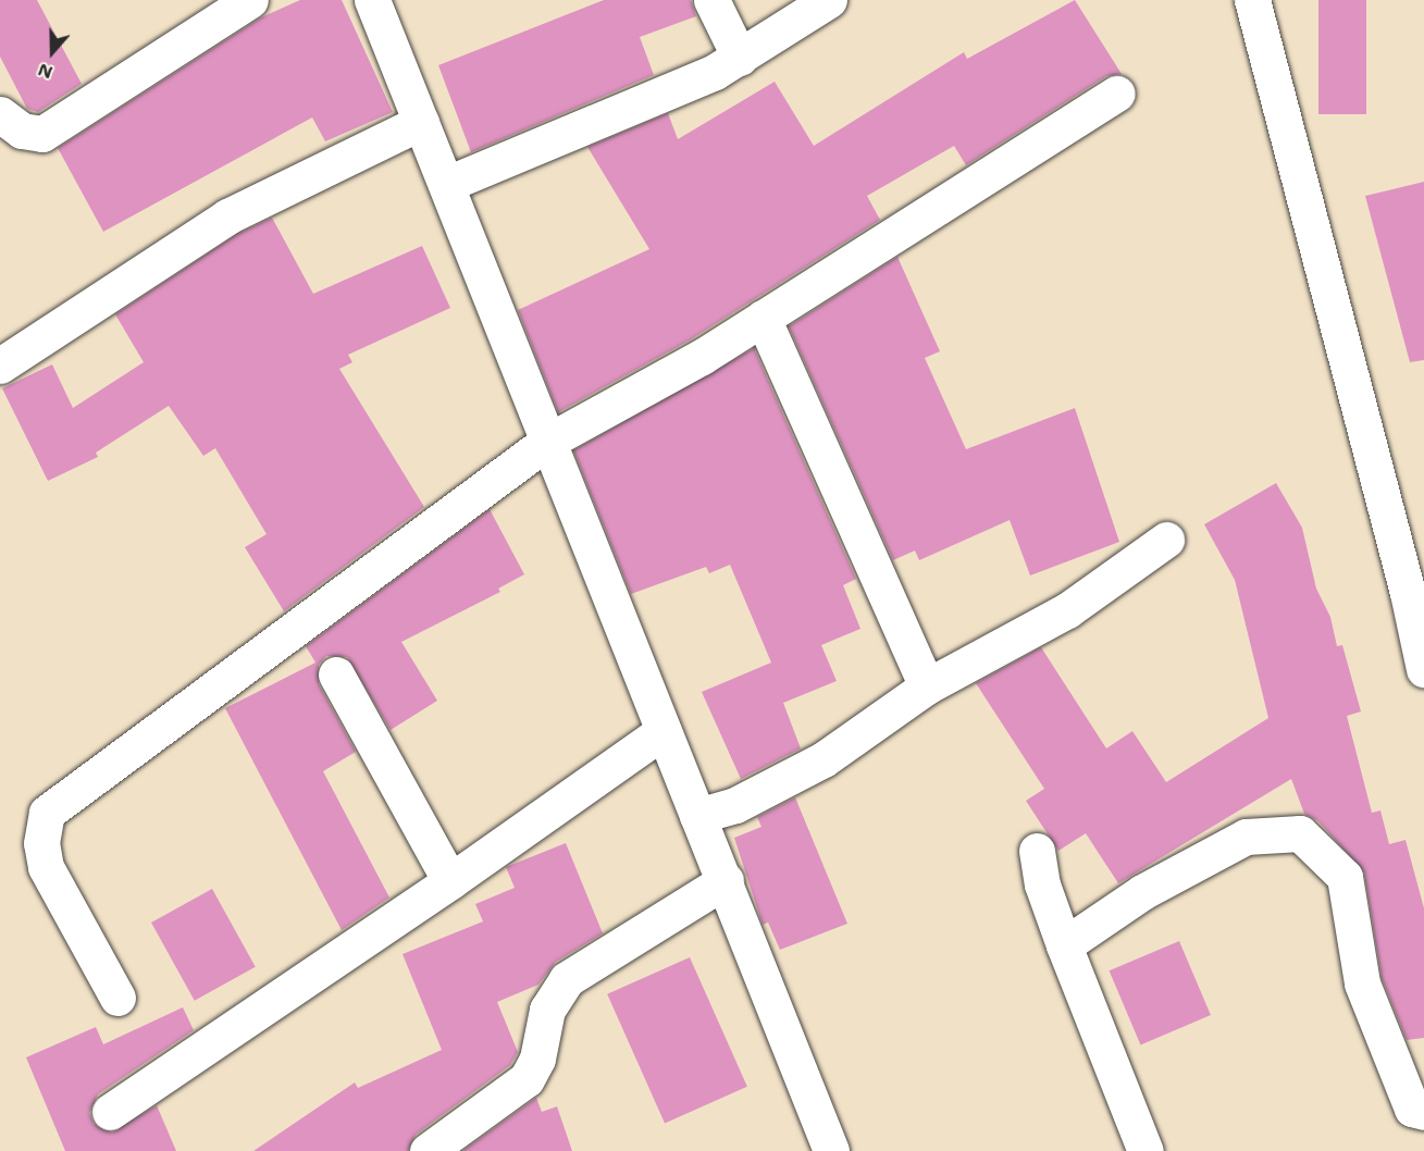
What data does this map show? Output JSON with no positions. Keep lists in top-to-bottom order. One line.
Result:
{"north":"bottom"}
